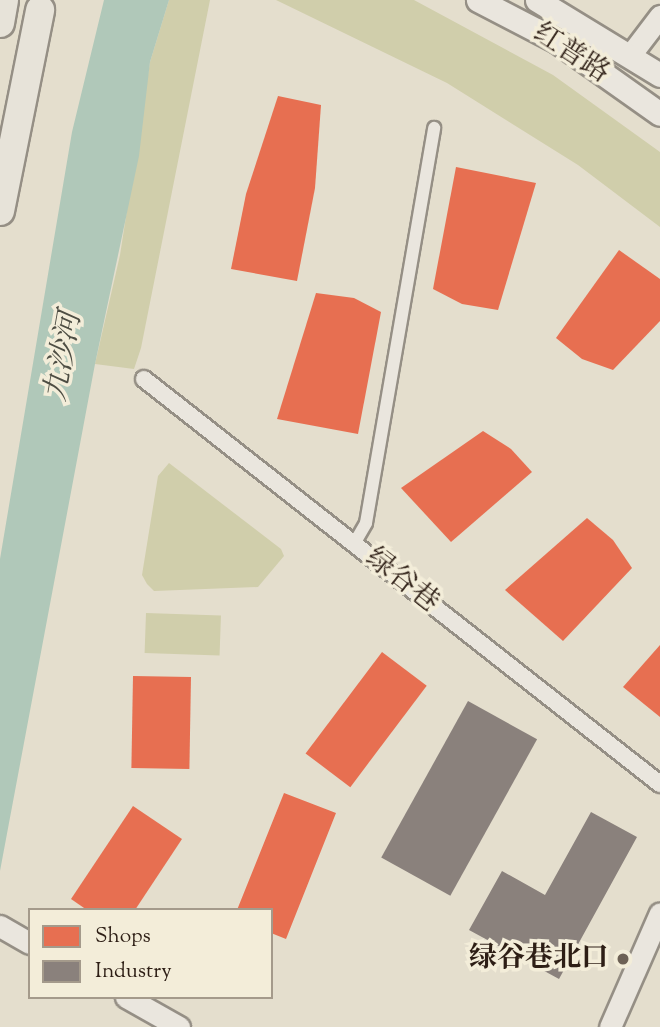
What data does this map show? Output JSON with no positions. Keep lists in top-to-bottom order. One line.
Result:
{"streets":{"main road":["红普路"],"street":["绿谷巷"]},"water":["九沙河"],"places":["绿谷巷北口"],"legend":["Shops","Industry"]}
